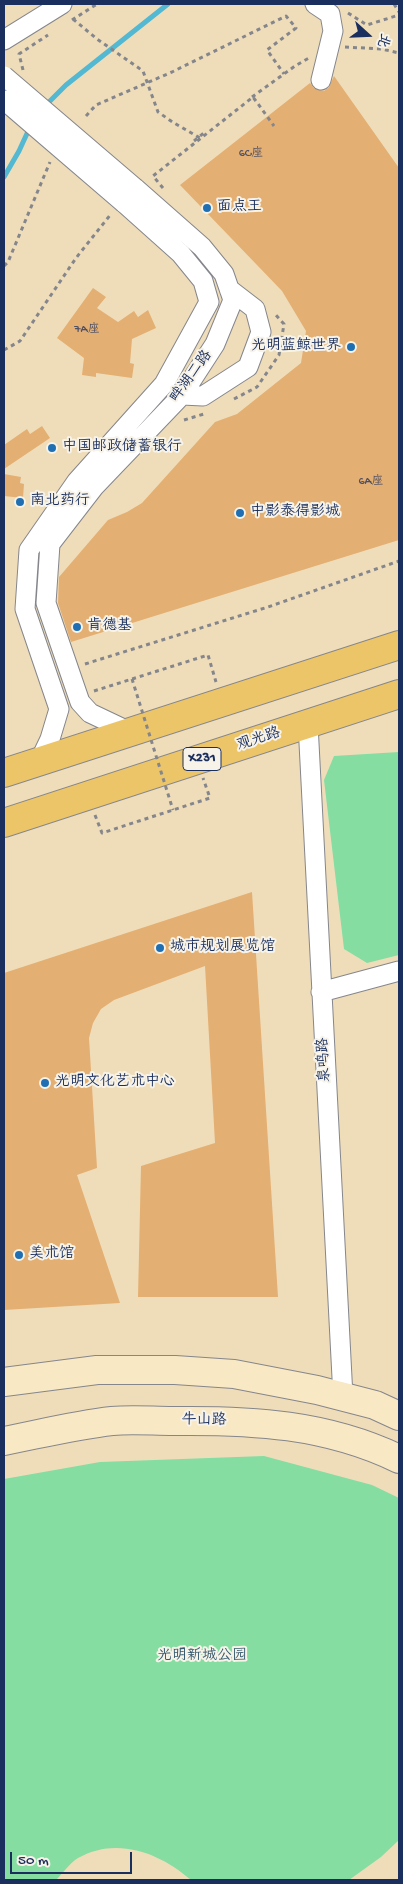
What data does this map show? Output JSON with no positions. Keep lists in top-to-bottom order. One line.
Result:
{"streets":{"main road":["观光路","X231"],"street":["畔湖二路","泉鸣路","牛山路"]},"crossings":[["观光路","泉鸣路"]],"parks":["光明新城公园"],"places":["面点王","光明蓝鲸世界","中国邮政储蓄银行","南北药行","中影泰得影城","肯德基","城市规划展览馆","光明文化艺术中心","美术馆"],"house_numbers":["6C座","7A座","6A座"],"scale_bar":"50 m","north":"right"}
